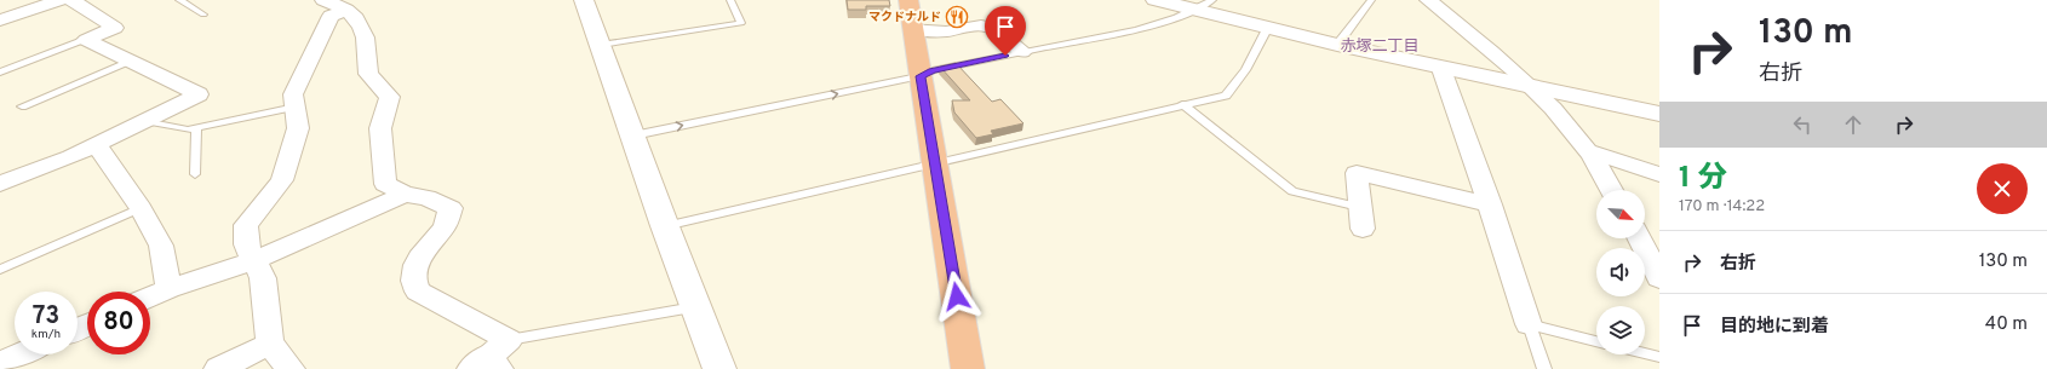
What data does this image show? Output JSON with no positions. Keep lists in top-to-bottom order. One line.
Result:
{"districts":["赤塚二丁目"],"places":{"restaurant":["マクドナルド"]},"north":"bottom right","page":{"turn":["130 m","右折"],"heading":["1 分","170 m · 14:22"],"list":[{"name":"右折","value":"130 m"},{"name":"目的地に到着","value":"40 m"}],"speed":"73 km/h","limit":"80"}}
